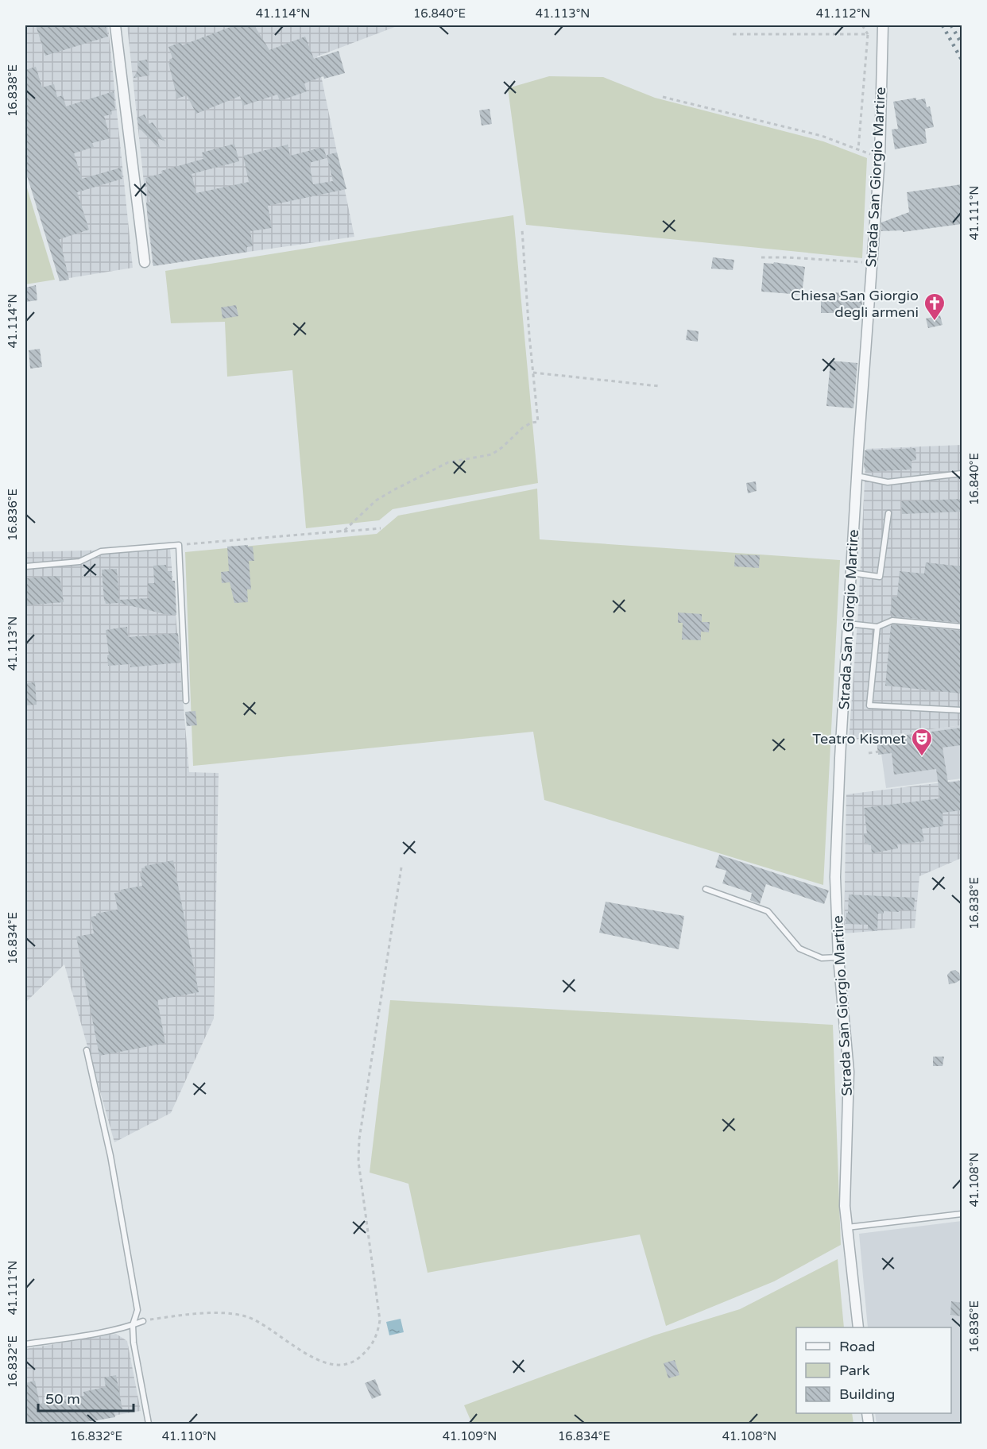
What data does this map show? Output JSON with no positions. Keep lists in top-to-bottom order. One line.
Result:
{"streets":{"street":["Strada San Giorgio Martire"]},"places":{"church":["Chiesa San Giorgio degli armeni"],"theatre":["Teatro Kismet"]},"legend":["Road","Park","Building"],"scale_bar":"50 m","coordinates":["41.114°N","16.840°E","41.113°N","41.112°N","16.838°E","41.111°N","16.836°E","16.834°E","41.108°N","16.832°E","41.110°N","41.109°N"]}
